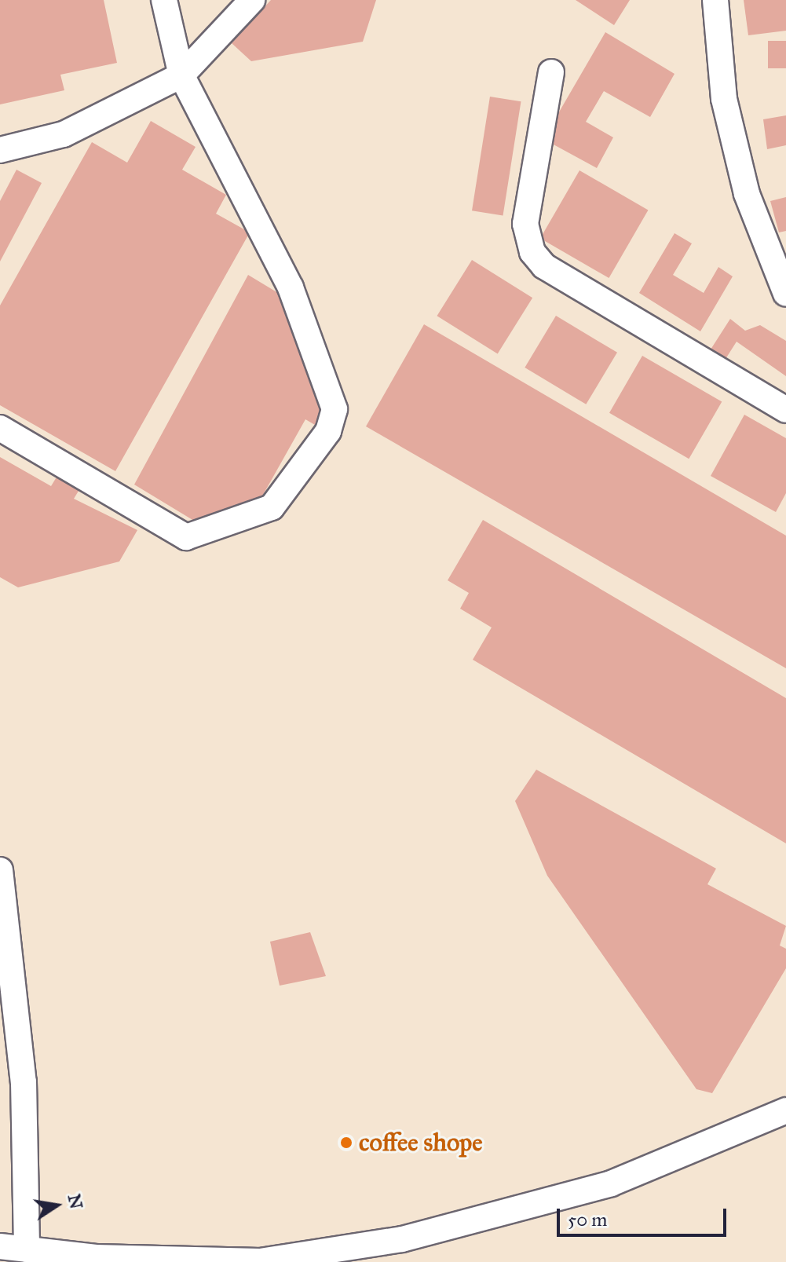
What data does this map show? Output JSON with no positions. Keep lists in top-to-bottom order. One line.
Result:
{"places":["coffee shope"],"scale_bar":"50 m","north":"right"}
